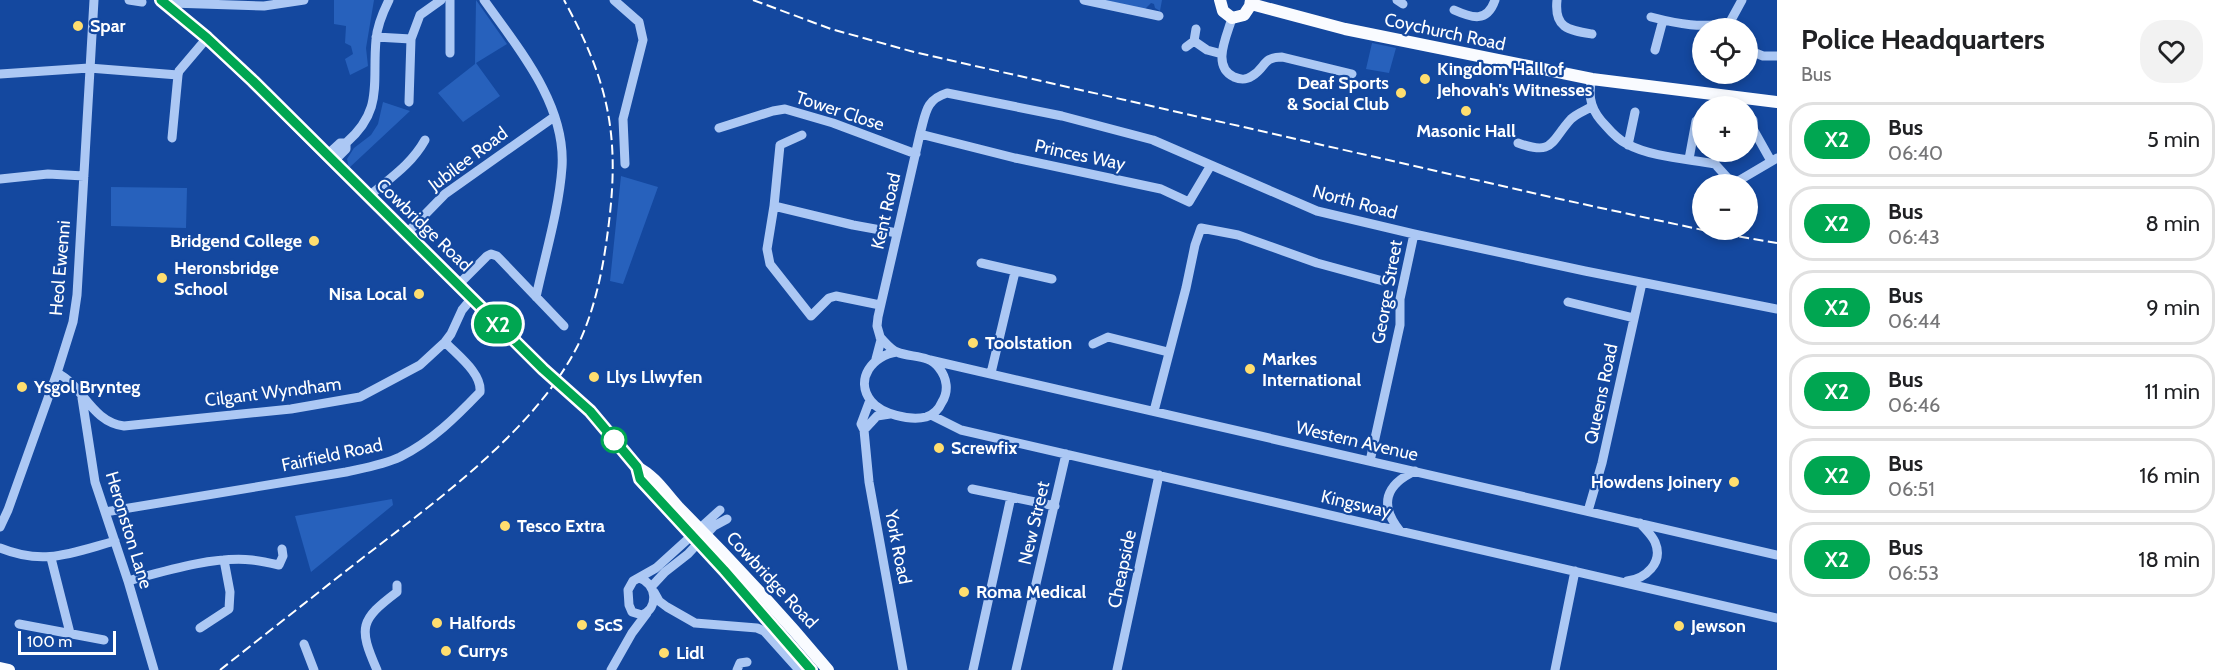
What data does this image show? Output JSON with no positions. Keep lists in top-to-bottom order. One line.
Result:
{"streets":{"main road":["Coychurch Road","Cowbridge Road"],"street":["Tower Close","Princes Way","Jubilee Road","North Road","Kent Road","Heol Ewenni","George Street","Cilgant Wyndham","Queens Road","Western Avenue","Fairfield Road","Kingsway","New Street","Heronston Lane","York Road","Cheapside"]},"crossings":[["Tower Close","Kent Road"],["Princes Way","North Road"],["Princes Way","Kent Road"],["Jubilee Road","Cowbridge Road"],["North Road","Kent Road"],["North Road","George Street"],["North Road","Queens Road"],["Kent Road","Western Avenue"],["Kent Road","Kingsway"],["Kent Road","York Road"],["Cowbridge Road","Cilgant Wyndham"],["Heol Ewenni","Cilgant Wyndham"],["George Street","Western Avenue"],["Cilgant Wyndham","Fairfield Road"],["Cilgant Wyndham","Heronston Lane"],["Queens Road","Western Avenue"],["Western Avenue","Kingsway"],["Western Avenue","York Road"],["Fairfield Road","Heronston Lane"],["Kingsway","New Street"],["Kingsway","York Road"],["Kingsway","Cheapside"]],"places":["Spar","Kingdom Hall of Jehovah's Witnesses","Deaf Sports & Social Club","Masonic Hall","Bridgend College","Heronsbridge School","Nisa Local","Toolstation","Markes International","Llys Llwyfen","Ysgol Brynteg","Screwfix","Howdens Joinery","Tesco Extra","Roma Medical","Halfords","ScS","Jewson","Currys","Lidl"],"lines":["bus line X2"],"scale_bar":"100 m","page":{"on_map":"X2","heading":["Police Headquarters","Bus"],"map_buttons":["+","−"],"list":[{"mark":"X2","name":"Bus","note":"06:40","value":"5 min"},{"mark":"X2","name":"Bus","note":"06:43","value":"8 min"},{"mark":"X2","name":"Bus","note":"06:44","value":"9 min"},{"mark":"X2","name":"Bus","note":"06:46","value":"11 min"},{"mark":"X2","name":"Bus","note":"06:51","value":"16 min"},{"mark":"X2","name":"Bus","note":"06:53","value":"18 min"}],"scale":"100 m"}}
